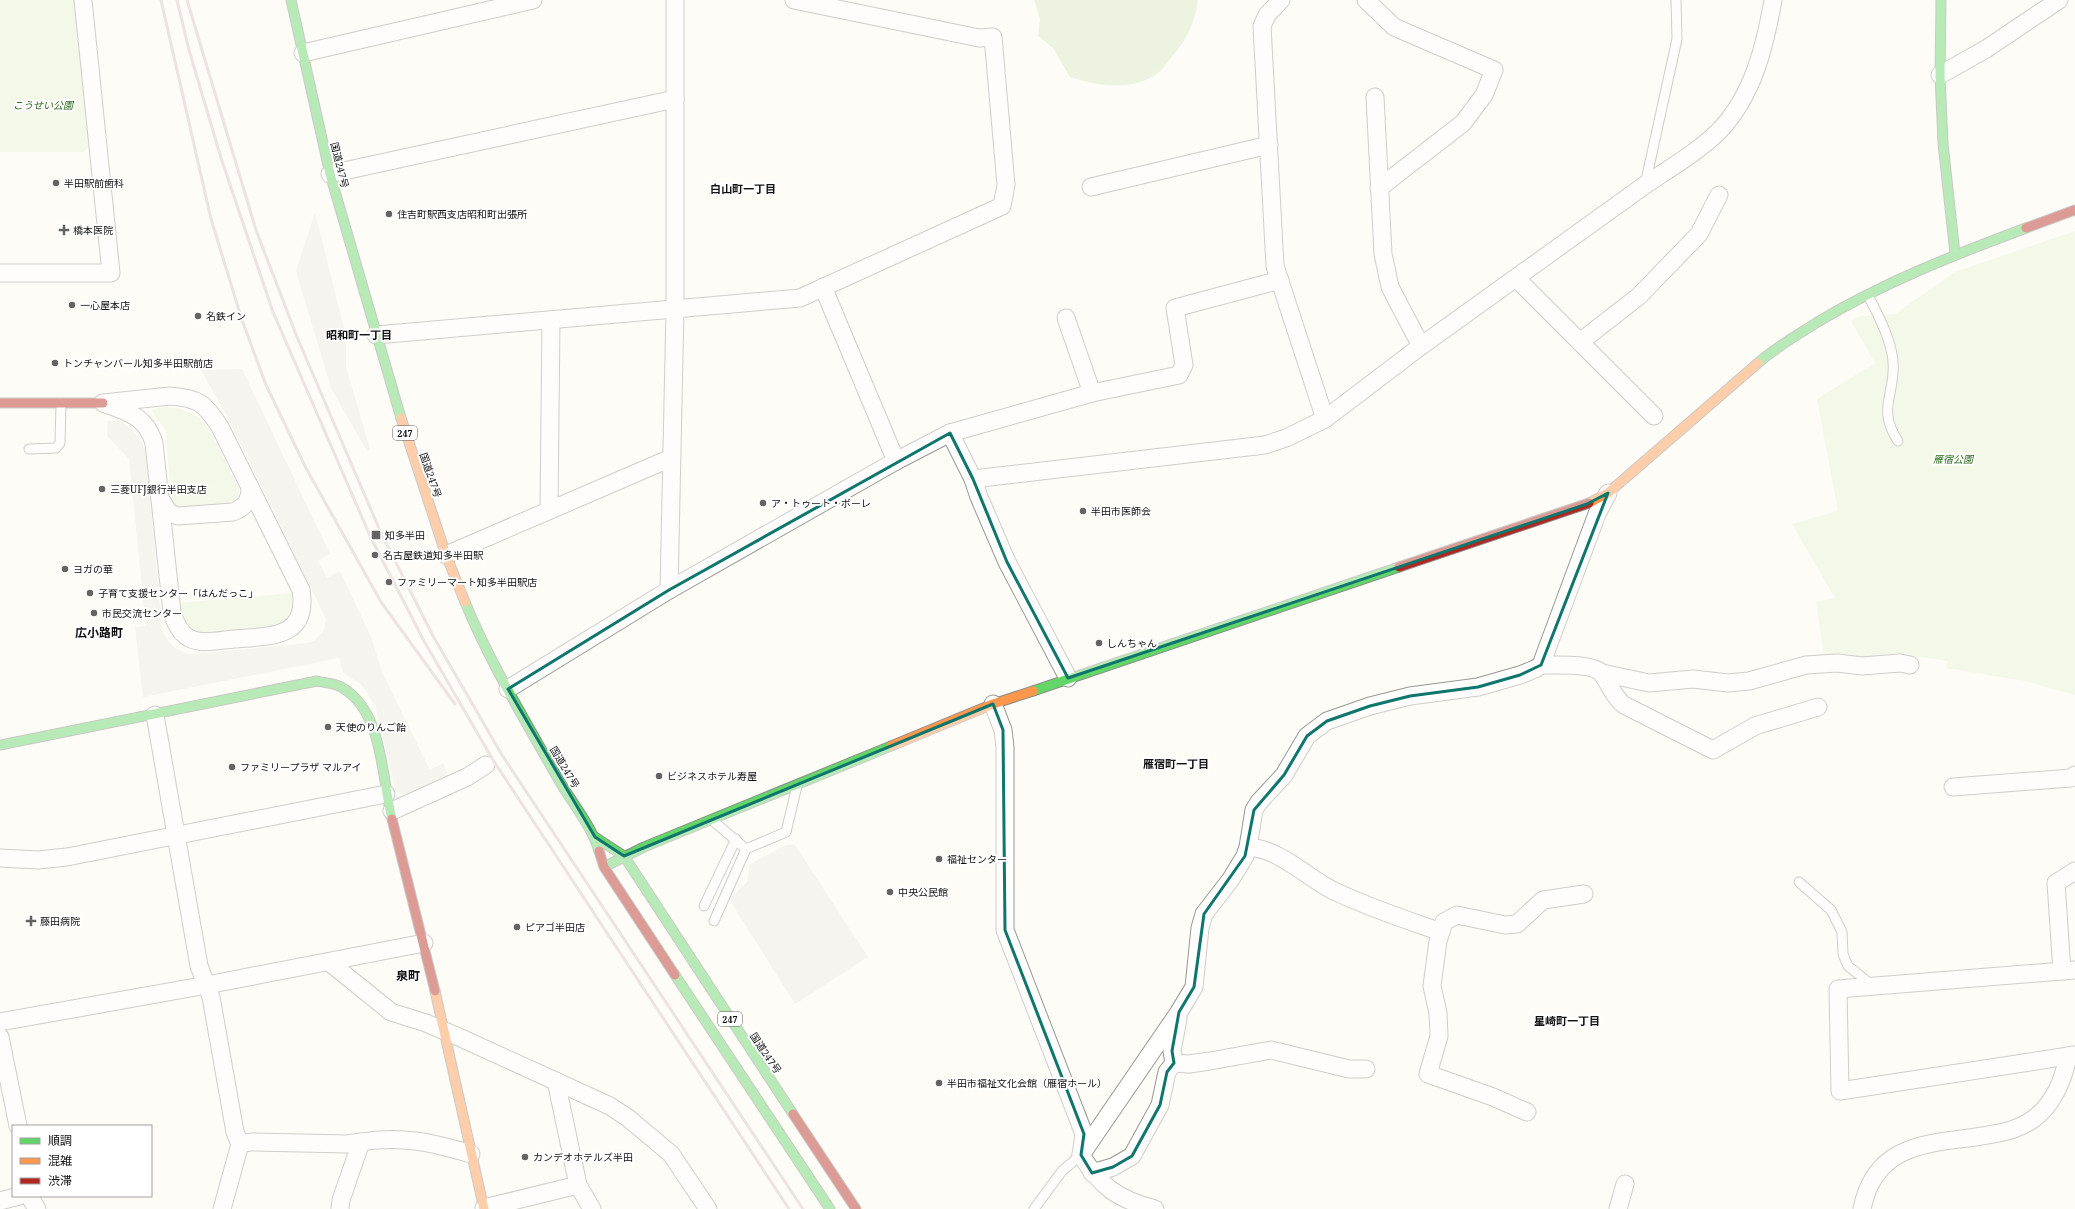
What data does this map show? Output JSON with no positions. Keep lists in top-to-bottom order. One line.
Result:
{"streets":{"main road":["国道247号","247"]},"districts":["白山町一丁目","昭和町一丁目","広小路町","雁宿町一丁目","泉町","星崎町一丁目"],"parks":["こうせい公園","雁宿公園"],"places":{"other":["半田駅前歯科","住吉町駅西支店昭和町出張所","一心屋本店","名鉄イン","トンチャンバール知多半田駅前店","三菱UFJ銀行半田支店","ア・トゥート・ボーレ","半田市医師会","名古屋鉄道知多半田駅","ヨガの華","ファミリーマート知多半田駅店","子育て支援センター「はんだっこ」","市民交流センター","しんちゃん","天使のりんご飴","ファミリープラザ マルアイ","ビジネスホテル寿屋","福祉センター","中央公民館","ピアゴ半田店","半田市福祉文化会館（雁宿ホール）","カンデオホテルズ半田"],"health":["橋本医院","藤田病院"],"transit":["知多半田"]},"legend":["順調","混雑","渋滞"]}
